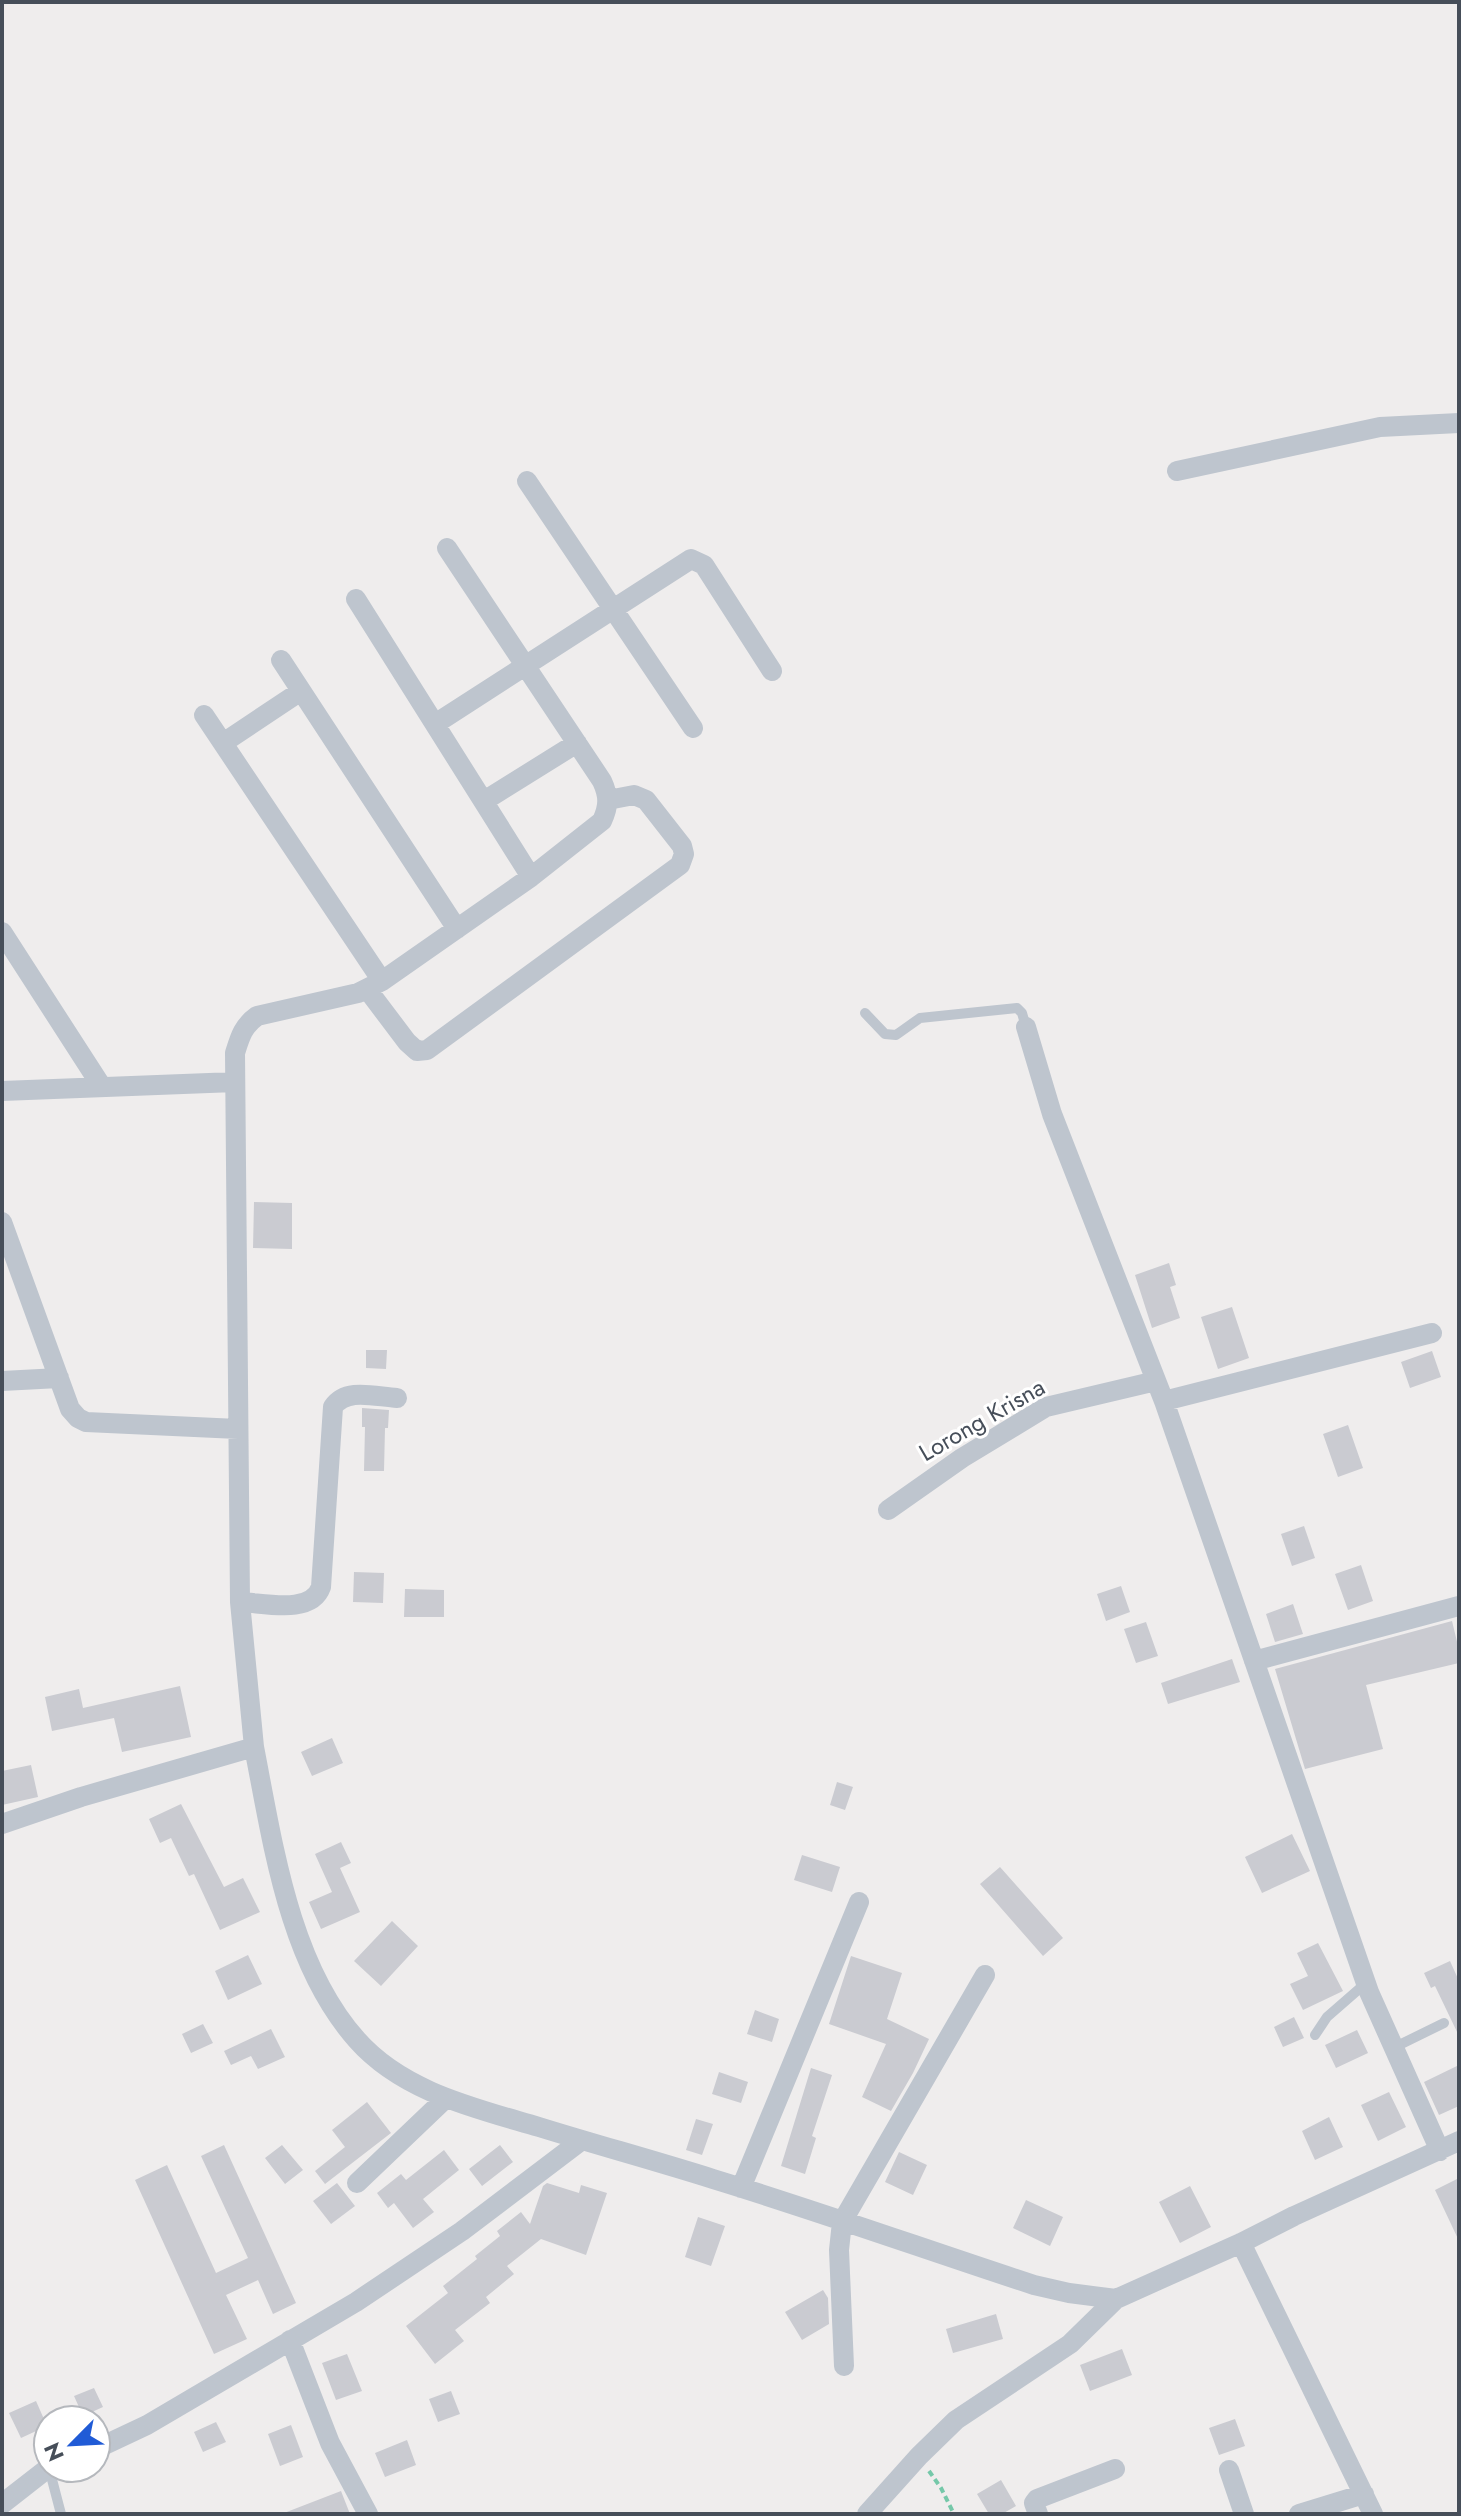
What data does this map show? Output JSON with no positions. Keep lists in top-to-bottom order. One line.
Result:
{"streets":{"street":["Lorong Krisna"]},"north":"bottom left"}
